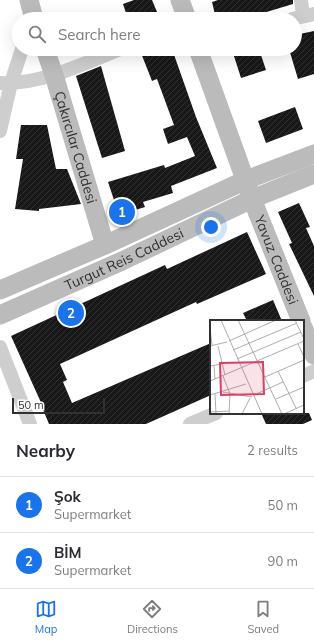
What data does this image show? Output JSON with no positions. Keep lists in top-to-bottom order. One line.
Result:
{"streets":{"main road":["Çakırcılar Caddesi","Turgut Reis Caddesi","Yavuz Caddesi"]},"crossings":[["Çakırcılar Caddesi","Turgut Reis Caddesi"],["Turgut Reis Caddesi","Yavuz Caddesi"]],"scale_bar":"50 m","page":{"search":"Search here","pins":["1","2"],"scale":"50 m","heading":["Nearby","2 results"],"list":[{"mark":"1","name":"Şok","note":"Supermarket","value":"50 m"},{"mark":"2","name":"BİM","note":"Supermarket","value":"90 m"}],"nav":["Map","Directions","Saved"]}}
